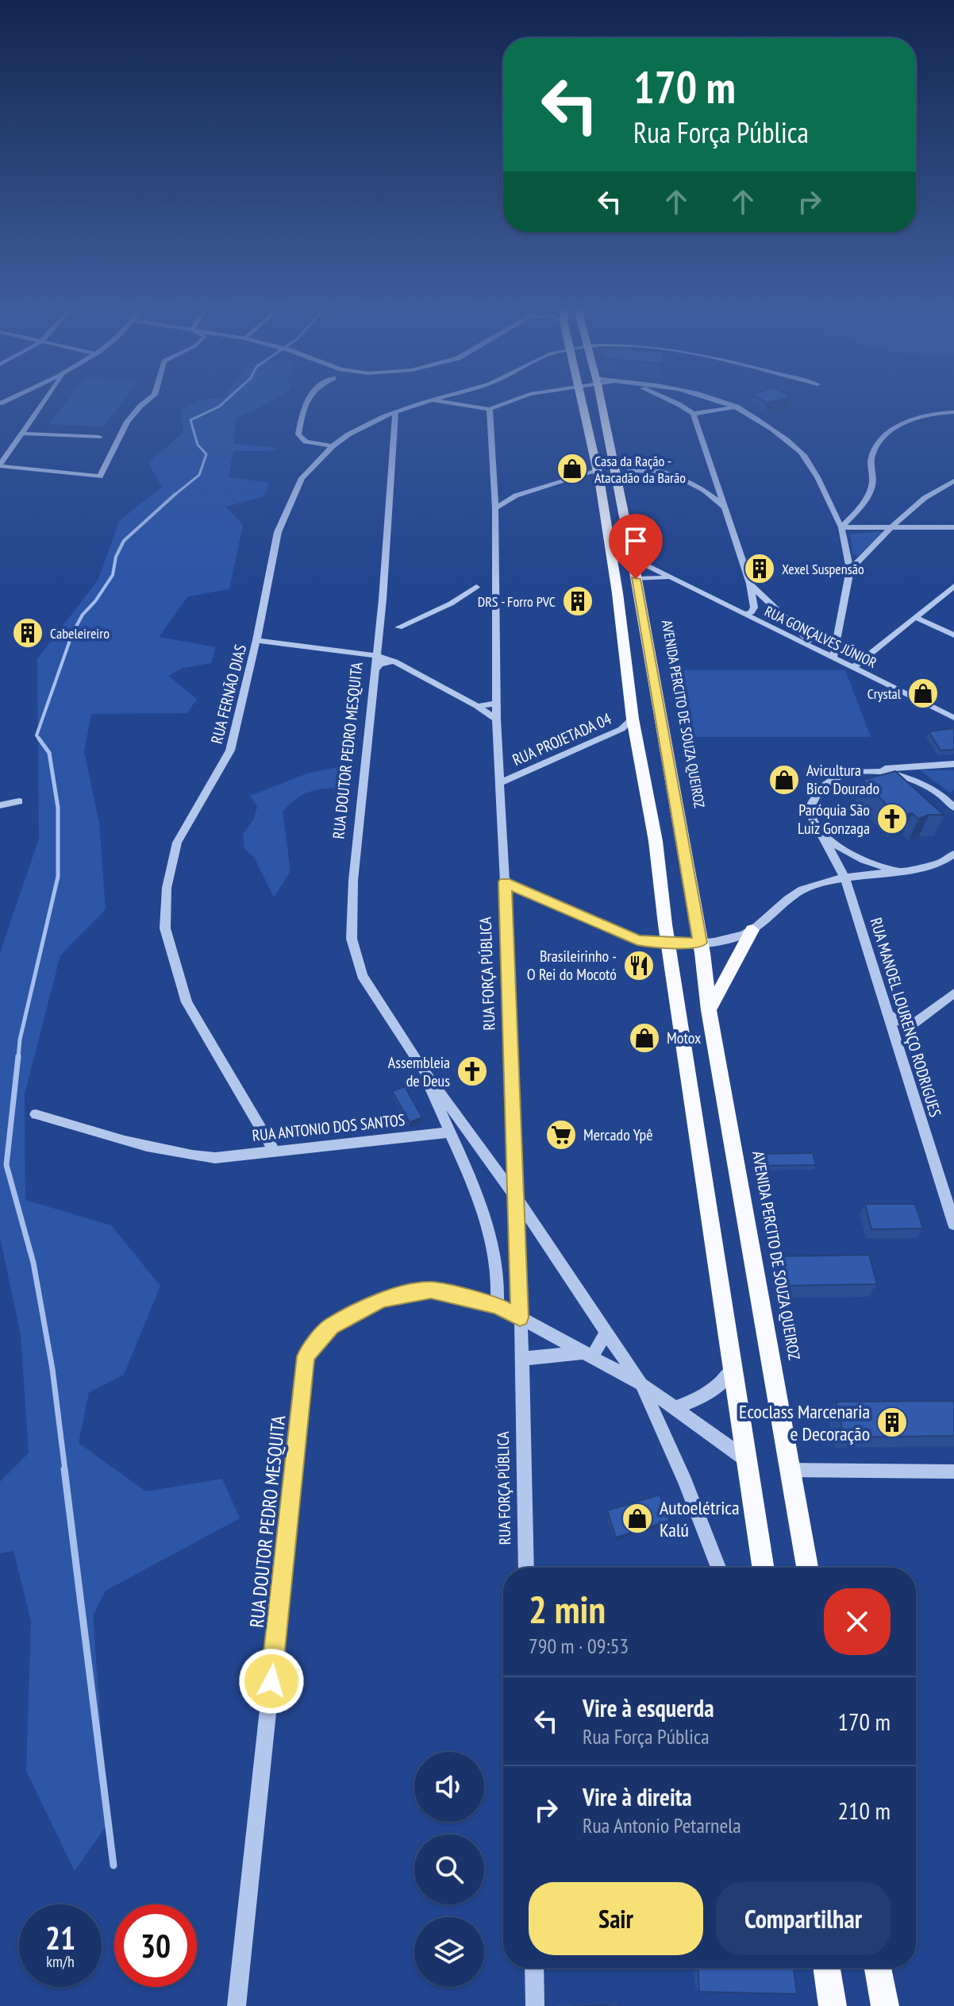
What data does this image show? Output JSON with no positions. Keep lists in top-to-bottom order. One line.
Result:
{"streets":{"main road":["AVENIDA PERCITO DE SOUZA QUEIROZ"],"street":["RUA GONÇALVES JÚNIOR","RUA FERNÃO DIAS","RUA PROJETADA 04","RUA DOUTOR PEDRO MESQUITA","RUA FORÇA PÚBLICA","RUA MANOEL LOURENÇO RODRIGUES","RUA ANTONIO DOS SANTOS"]},"crossings":[["RUA GONÇALVES JÚNIOR","AVENIDA PERCITO DE SOUZA QUEIROZ"],["RUA FERNÃO DIAS","RUA ANTONIO DOS SANTOS"],["RUA PROJETADA 04","RUA FORÇA PÚBLICA"],["RUA DOUTOR PEDRO MESQUITA","RUA FORÇA PÚBLICA"],["RUA DOUTOR PEDRO MESQUITA","RUA ANTONIO DOS SANTOS"]],"places":{"shop":["Casa da Ração - Atacadão da Barão","Crystal","Avicultura Bico Dourado","Motox","Autoelétrica Kalú"],"building":["Xexel Suspensão","DRS - Forro PVC","Cabeleireiro","Ecoclass Marcenaria e Decoração"],"church":["Paróquia São Luiz Gonzaga","Assembleia de Deus"],"restaurant":["Brasileirinho - O Rei do Mocotó"],"supermarket":["Mercado Ypê"]},"page":{"turn":["170 m","Rua Força Pública"],"heading":["2 min","790 m · 09:53"],"list":[{"name":"Vire à esquerda","note":"Rua Força Pública","value":"170 m"},{"name":"Vire à direita","note":"Rua Antonio Petarnela","value":"210 m"}],"buttons":["Sair","Compartilhar"],"speed":"21 km/h","limit":"30"}}
